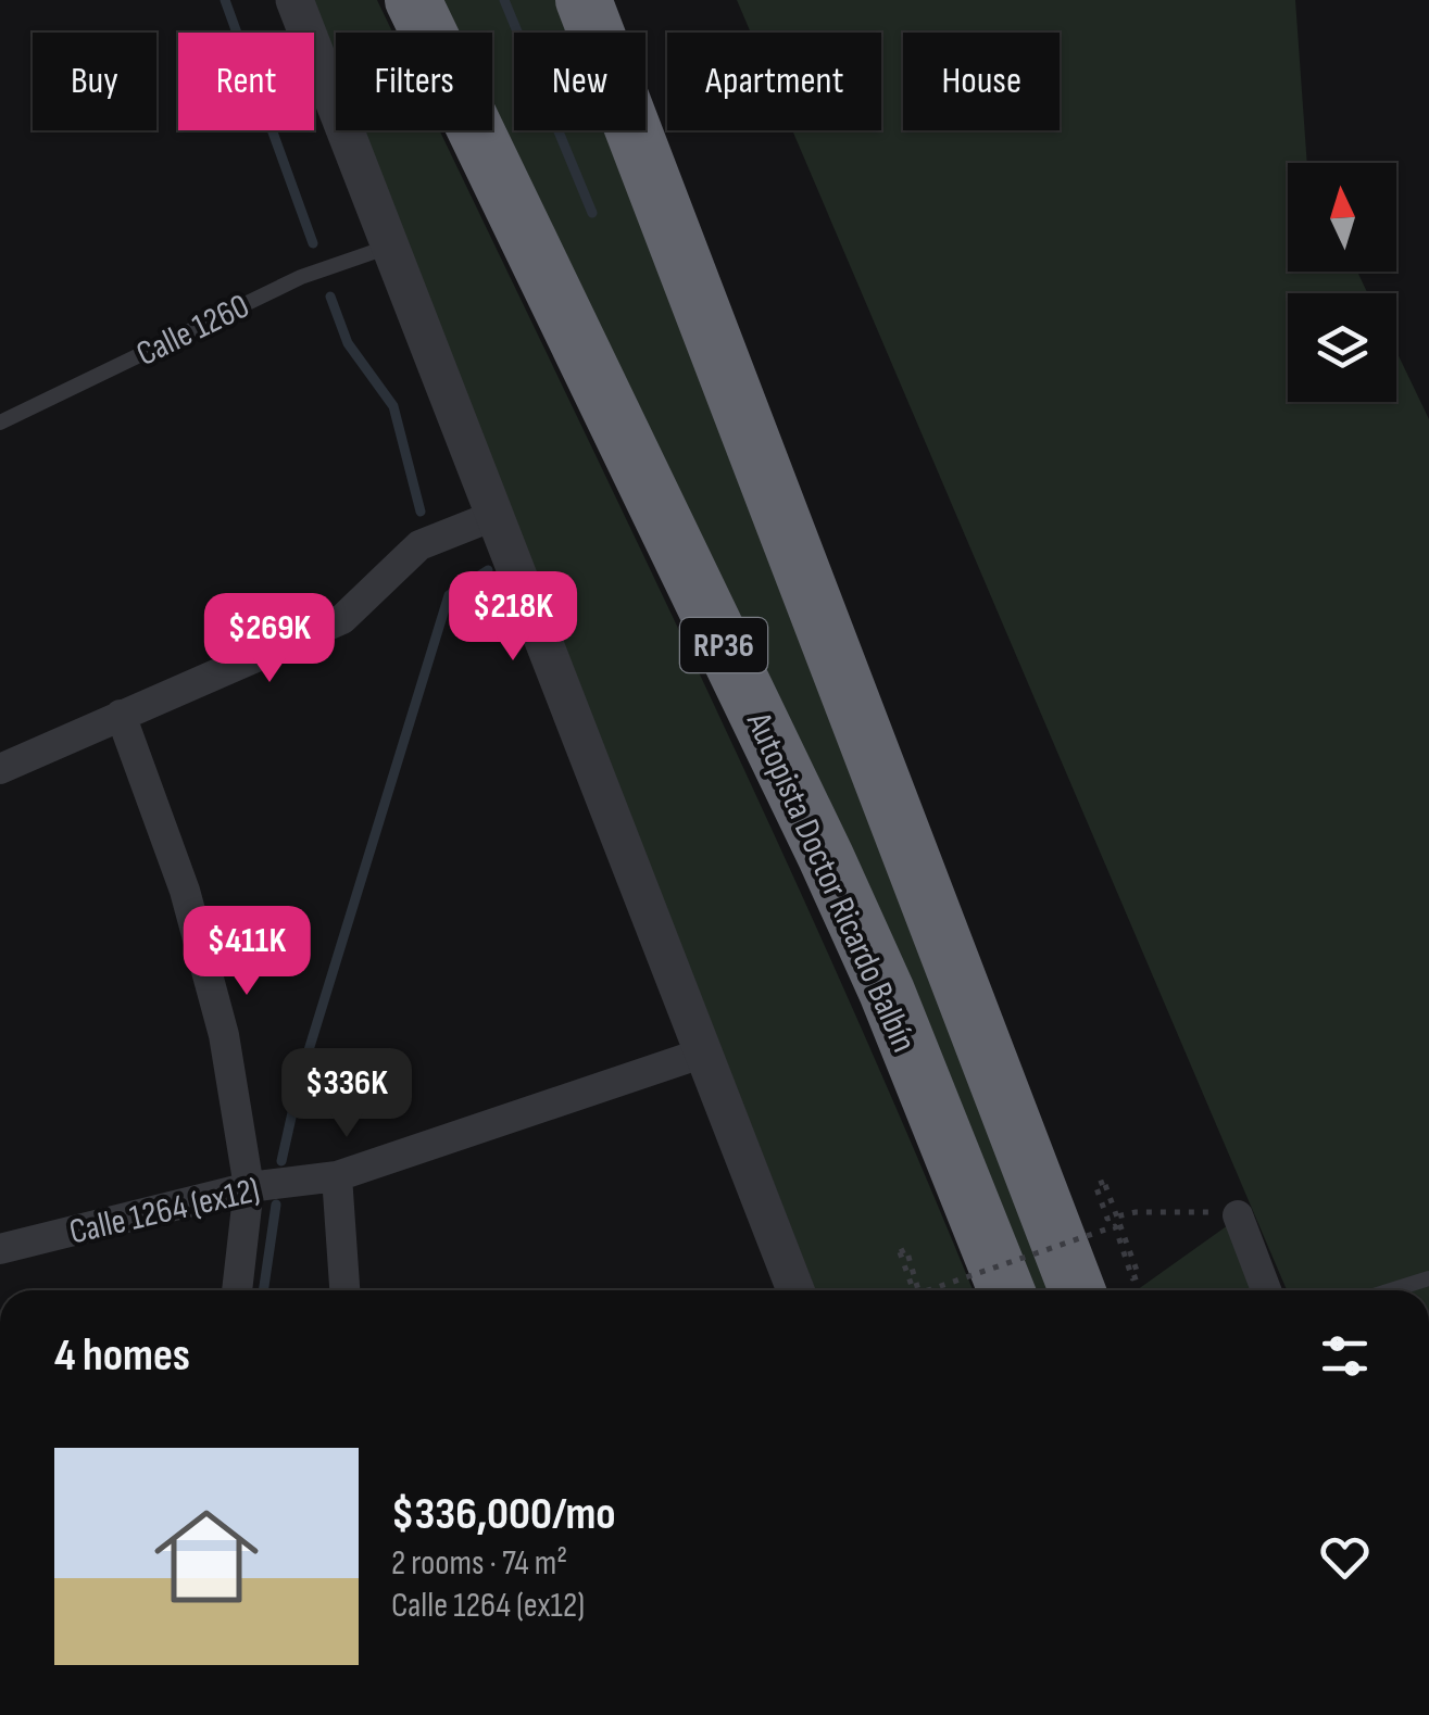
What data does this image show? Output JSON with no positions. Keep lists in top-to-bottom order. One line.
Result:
{"streets":{"highway":["RP36","Autopista Doctor Ricardo Balbín"],"street":["Calle 1264 (ex12)"],"lane":["Calle 1260"]},"north":"top","page":{"chip":["Buy","Rent","Filters","New","Apartment","House"],"price":["$218K","$269K","$411K","$336K"],"heading":"4 homes","list":[{"name":"$336,000/mo","note":"2 rooms · 74 m² · Calle 1264 (ex12)"}]}}
